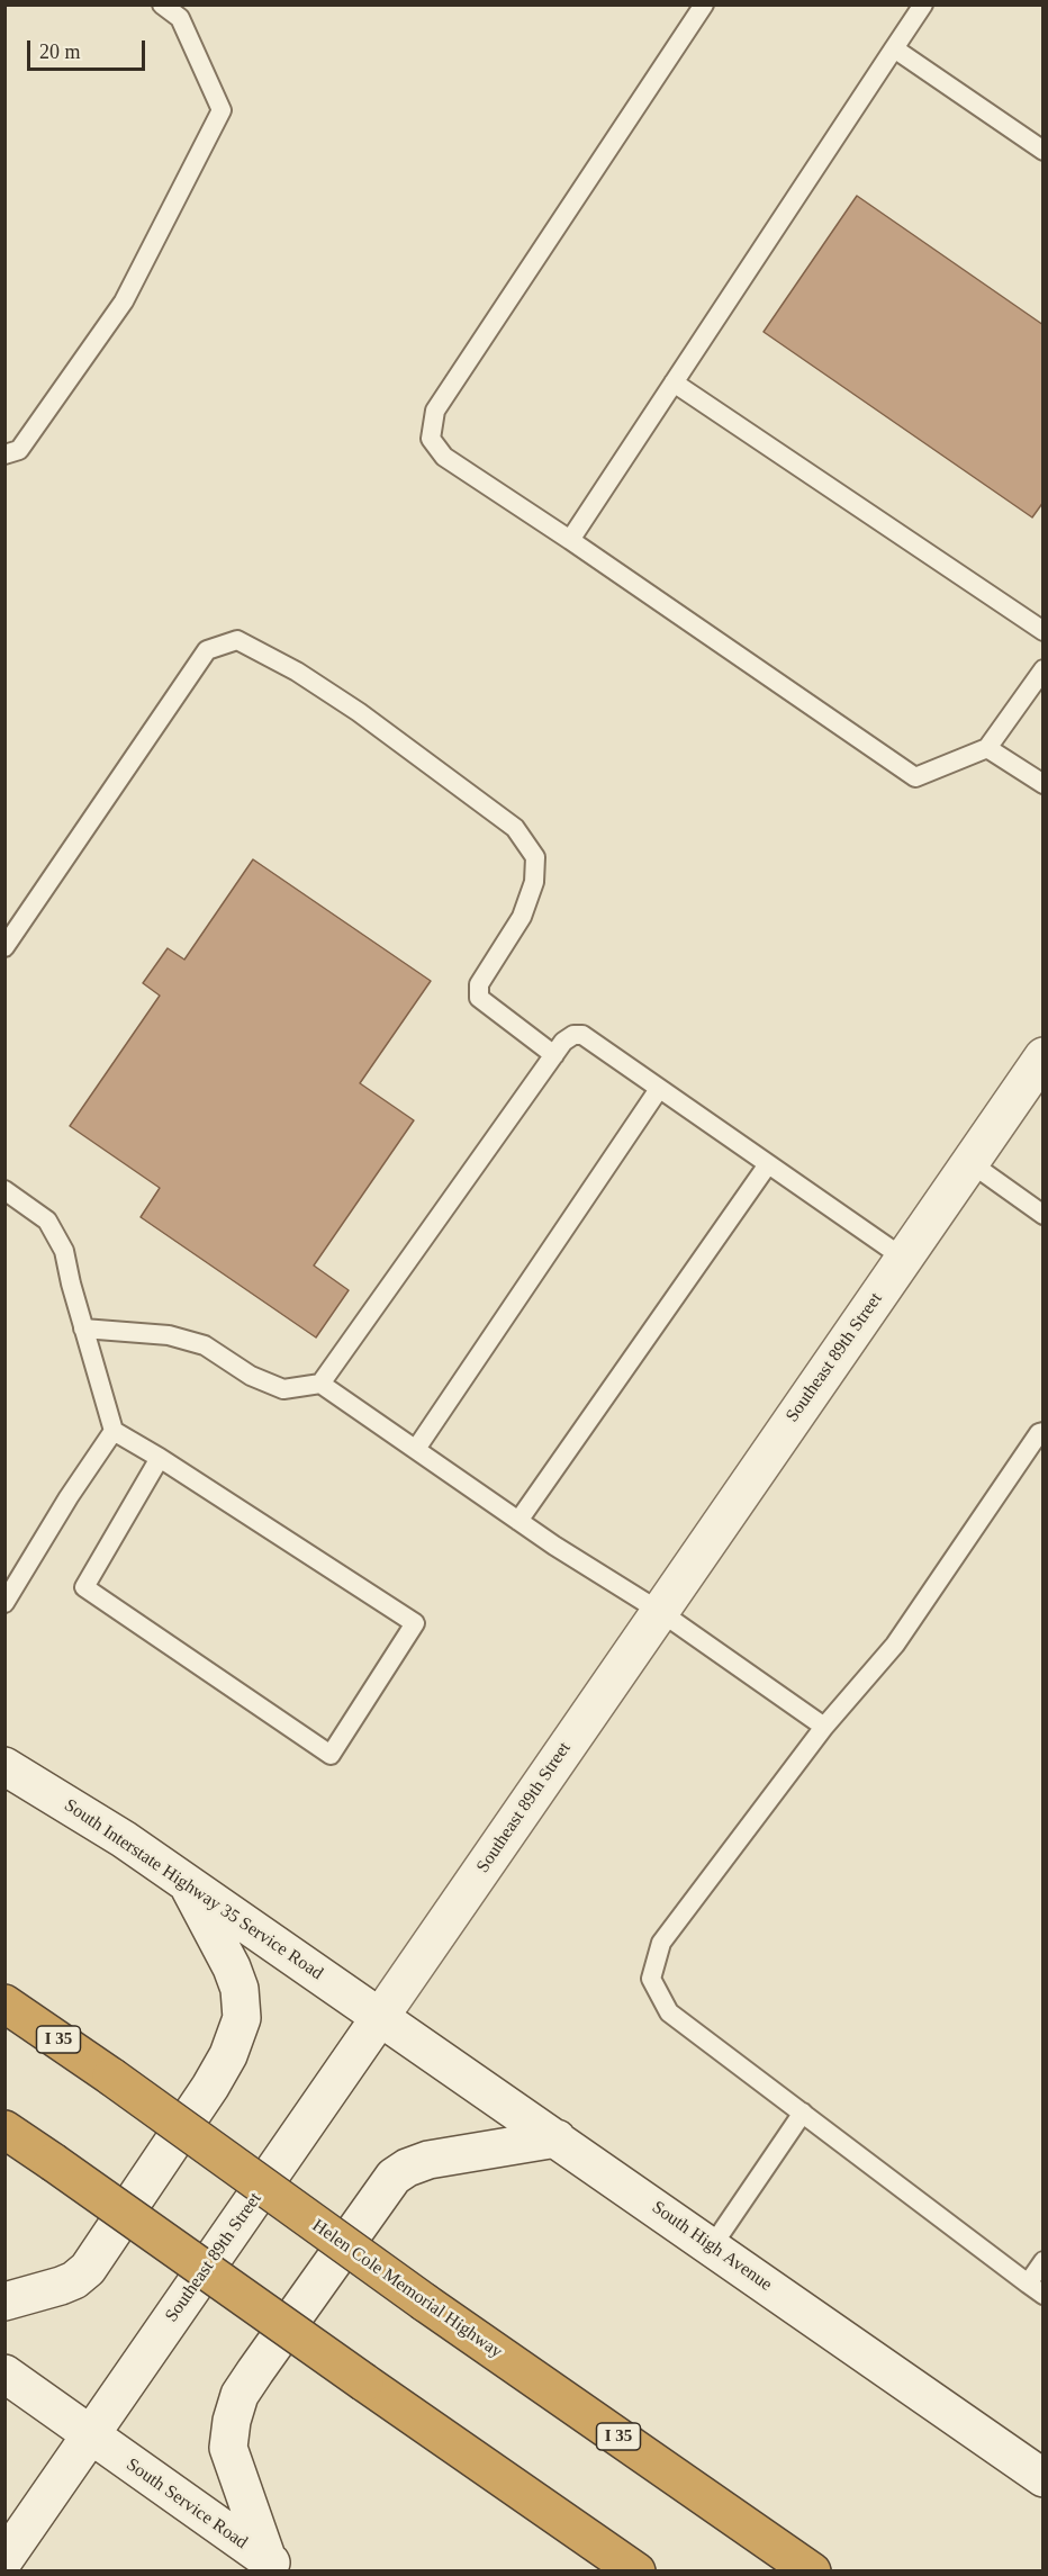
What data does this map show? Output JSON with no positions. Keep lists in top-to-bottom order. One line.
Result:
{"streets":{"highway":["I 35","Helen Cole Memorial Highway"],"main road":["Southeast 89th Street","South Interstate Highway 35 Service Road","South High Avenue","South Service Road"]},"crossings":[["Southeast 89th Street","South Interstate Highway 35 Service Road"],["Southeast 89th Street","South High Avenue"],["Southeast 89th Street","South Service Road"],["South Interstate Highway 35 Service Road","South High Avenue"]],"scale_bar":"20 m"}
